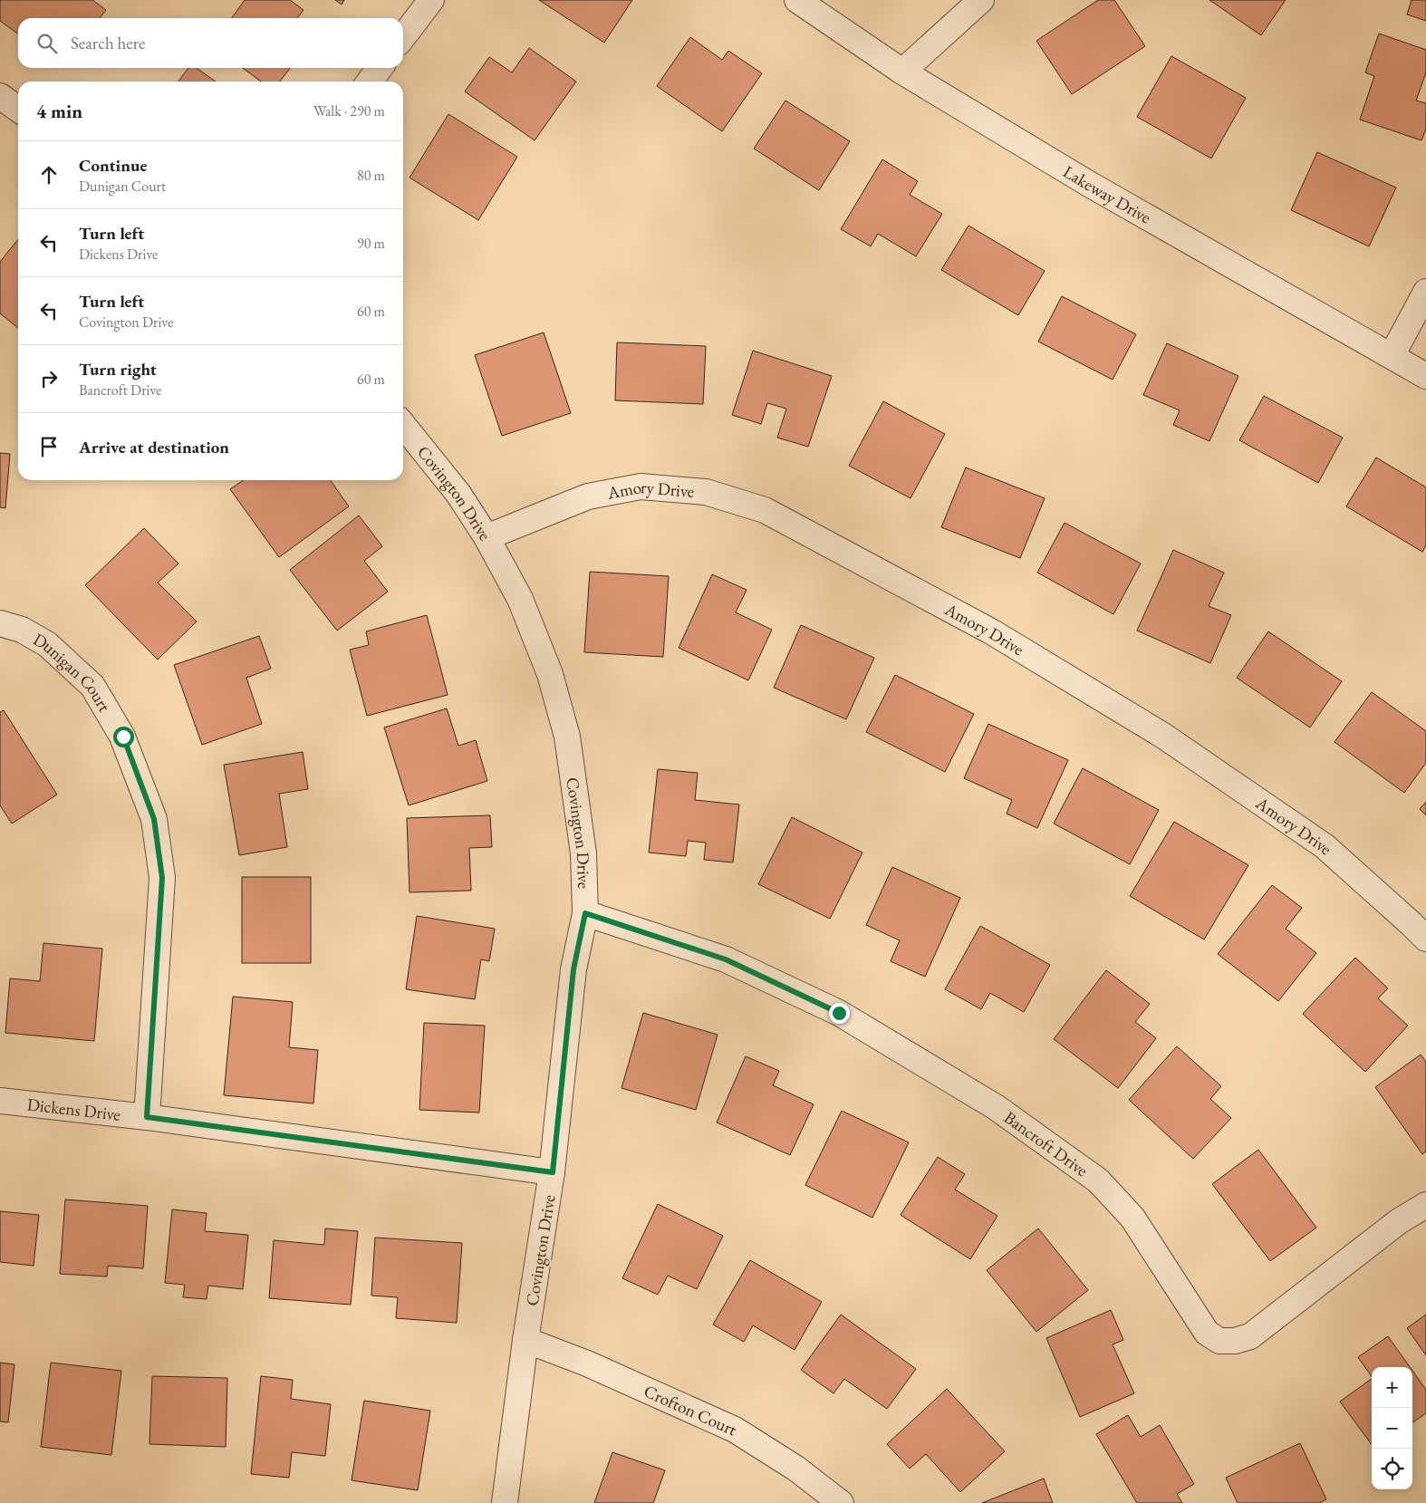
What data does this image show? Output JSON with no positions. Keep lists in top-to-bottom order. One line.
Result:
{"streets":{"street":["Lakeway Drive","Amory Drive","Covington Drive","Dunigan Court","Dickens Drive","Bancroft Drive","Crofton Court"]},"crossings":[["Amory Drive","Covington Drive"],["Covington Drive","Dickens Drive"],["Covington Drive","Bancroft Drive"],["Covington Drive","Crofton Court"],["Dunigan Court","Dickens Drive"]],"page":{"search":"Search here","heading":["4 min","Walk · 290 m"],"list":[["Continue","Dunigan Court","80 m"],["Turn left","Dickens Drive","90 m"],["Turn left","Covington Drive","60 m"],["Turn right","Bancroft Drive","60 m"],"Arrive at destination"],"map_buttons":["+","−"]}}
